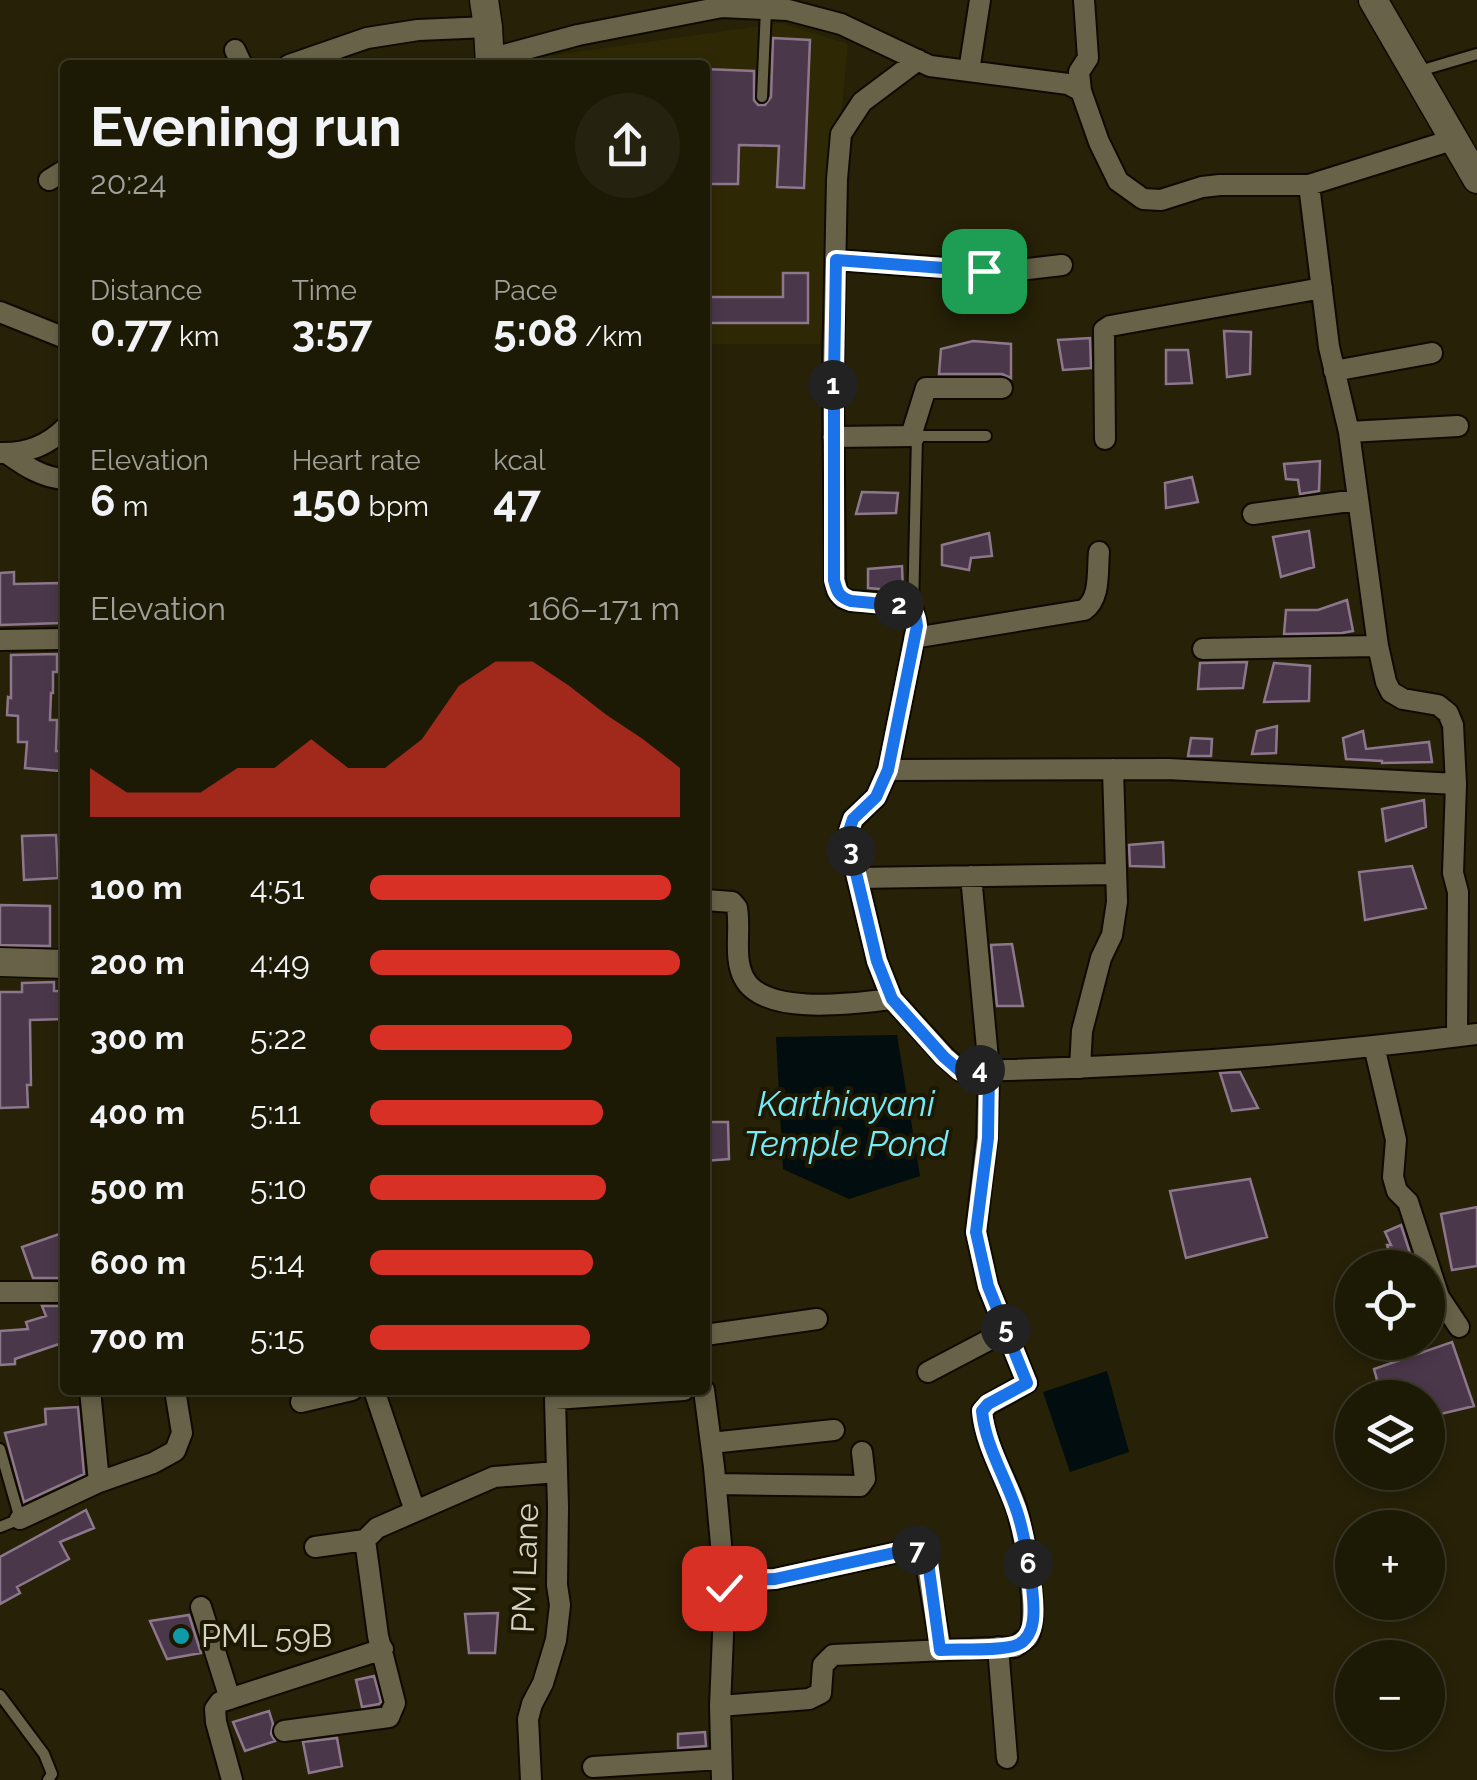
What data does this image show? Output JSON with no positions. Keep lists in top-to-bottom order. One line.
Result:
{"streets":{"street":["PM Lane"]},"water":["Karthiayani Temple Pond"],"places":["PML 59B"],"page":{"heading":["Evening run","20:24"],"stats":[["Distance","0.77 km"],["Time","3:57"],["Pace","5:08 /km"],["Elevation","6 m"],["Heart rate","150 bpm"],["kcal","47"]],"pins":["1","2","3","4","5","7","6"],"chart":["Elevation","166–171 m"],"list":[{"name":"100 m","note":"4:51"},{"name":"200 m","note":"4:49"},{"name":"300 m","note":"5:22"},{"name":"400 m","note":"5:11"},{"name":"500 m","note":"5:10"},{"name":"600 m","note":"5:14"},{"name":"700 m","note":"5:15"}],"map_buttons":["+","−"]}}
